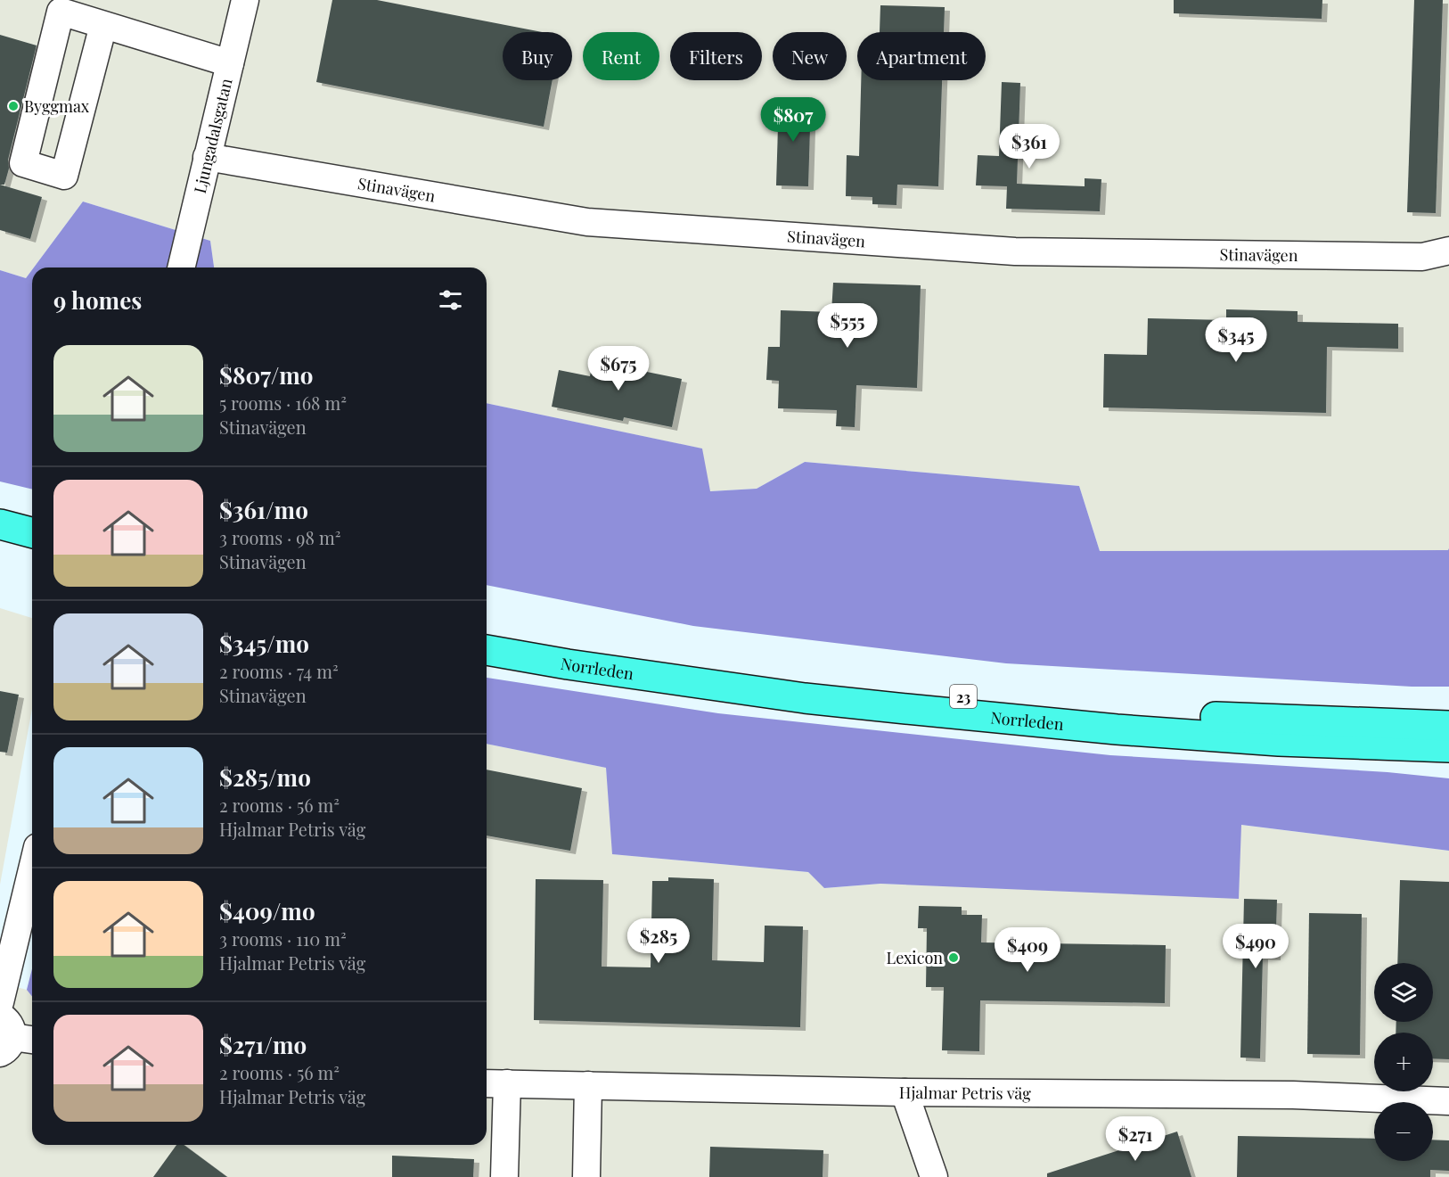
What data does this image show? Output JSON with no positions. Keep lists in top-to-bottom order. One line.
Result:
{"streets":{"highway":["Norrleden","23"],"street":["Ljungadalsgatan","Stinavägen","Hjalmar Petris väg"]},"crossings":[["Ljungadalsgatan","Stinavägen"]],"places":["Byggmax","Lexicon"],"page":{"chip":["Buy","Rent","Filters","New","Apartment"],"price":["$807","$361","$555","$345","$675","$285","$490","$409","$271"],"heading":"9 homes","list":[{"name":"$807/mo","note":"5 rooms · 168 m² · Stinavägen"},{"name":"$361/mo","note":"3 rooms · 98 m² · Stinavägen"},{"name":"$345/mo","note":"2 rooms · 74 m² · Stinavägen"},{"name":"$285/mo","note":"2 rooms · 56 m² · Hjalmar Petris väg"},{"name":"$409/mo","note":"3 rooms · 110 m² · Hjalmar Petris väg"},{"name":"$271/mo","note":"2 rooms · 56 m² · Hjalmar Petris väg"}],"map_buttons":["+","−"]}}
